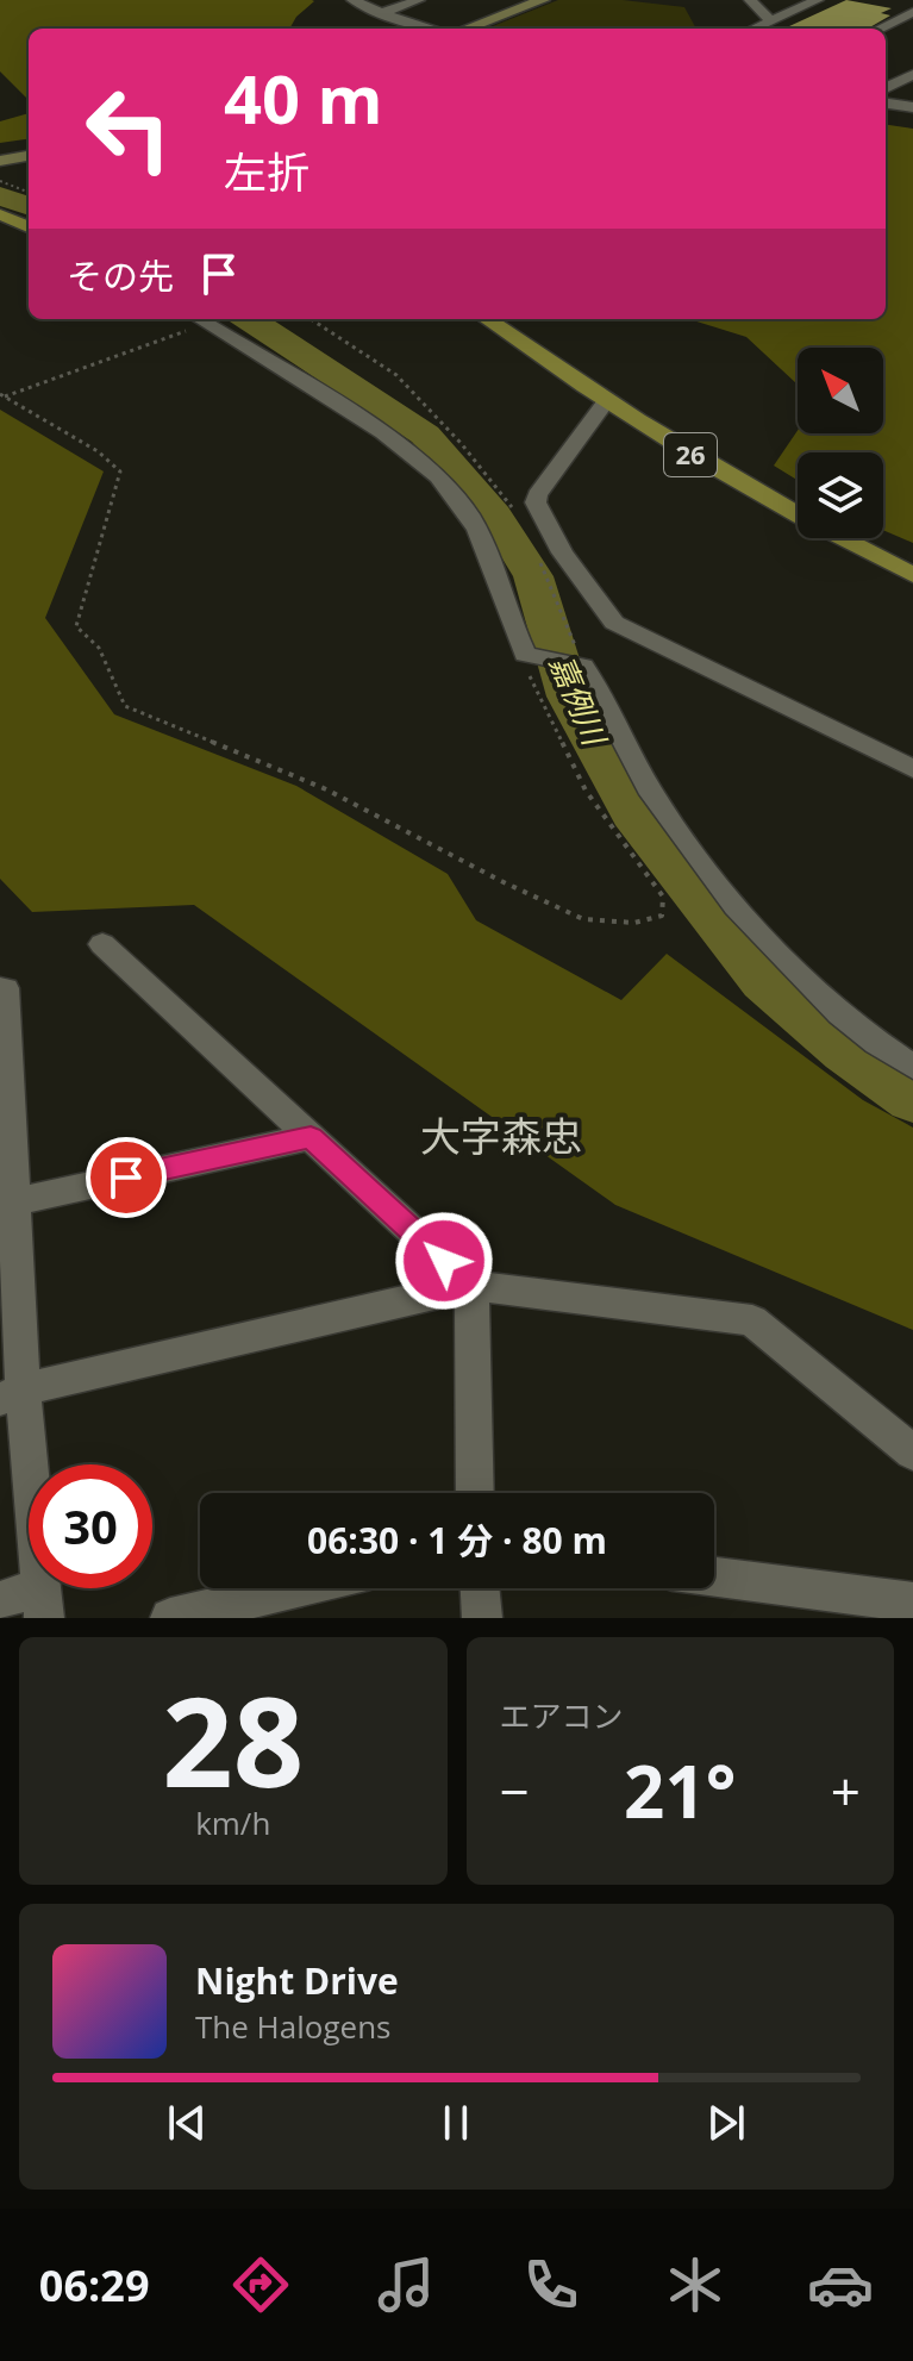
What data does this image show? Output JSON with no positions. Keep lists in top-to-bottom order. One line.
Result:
{"streets":{"main road":["26"]},"districts":["大字森忠"],"water":["嘉例川"],"north":"top left","page":{"turn":["40 m","左折"],"then":"その先","limit":"30","trip":"06:30 · 1 分 · 80 m","tile":[["28","km/h"],"エアコン"],"heat":["−","21°","+"],"song":["Night Drive","The Halogens"],"tabs":"06:29"}}
